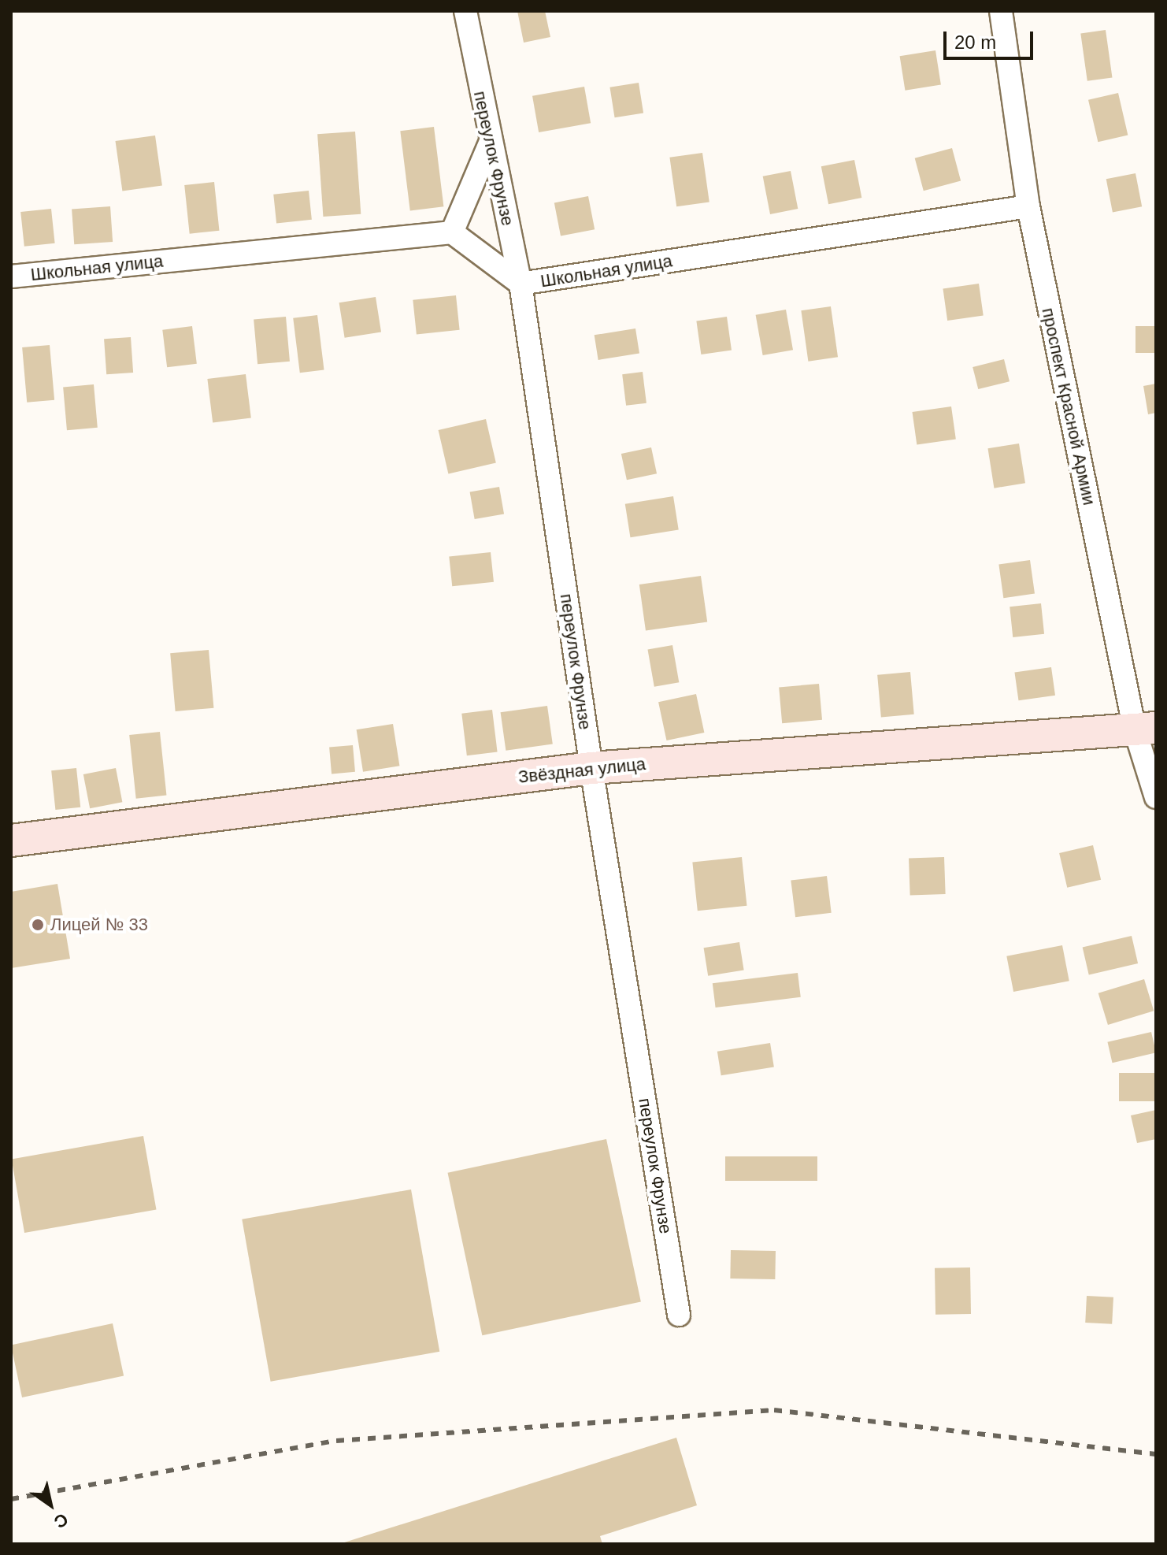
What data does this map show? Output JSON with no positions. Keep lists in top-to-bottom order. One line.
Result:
{"streets":{"main road":["Звёздная улица"],"street":["переулок Фрунзе","Школьная улица","проспект Красной Армии"]},"crossings":[["переулок Фрунзе","Школьная улица"],["переулок Фрунзе","Звёздная улица"],["Школьная улица","проспект Красной Армии"],["проспект Красной Армии","Звёздная улица"]],"places":["Лицей № 33"],"scale_bar":"20 m","north":"bottom right"}
